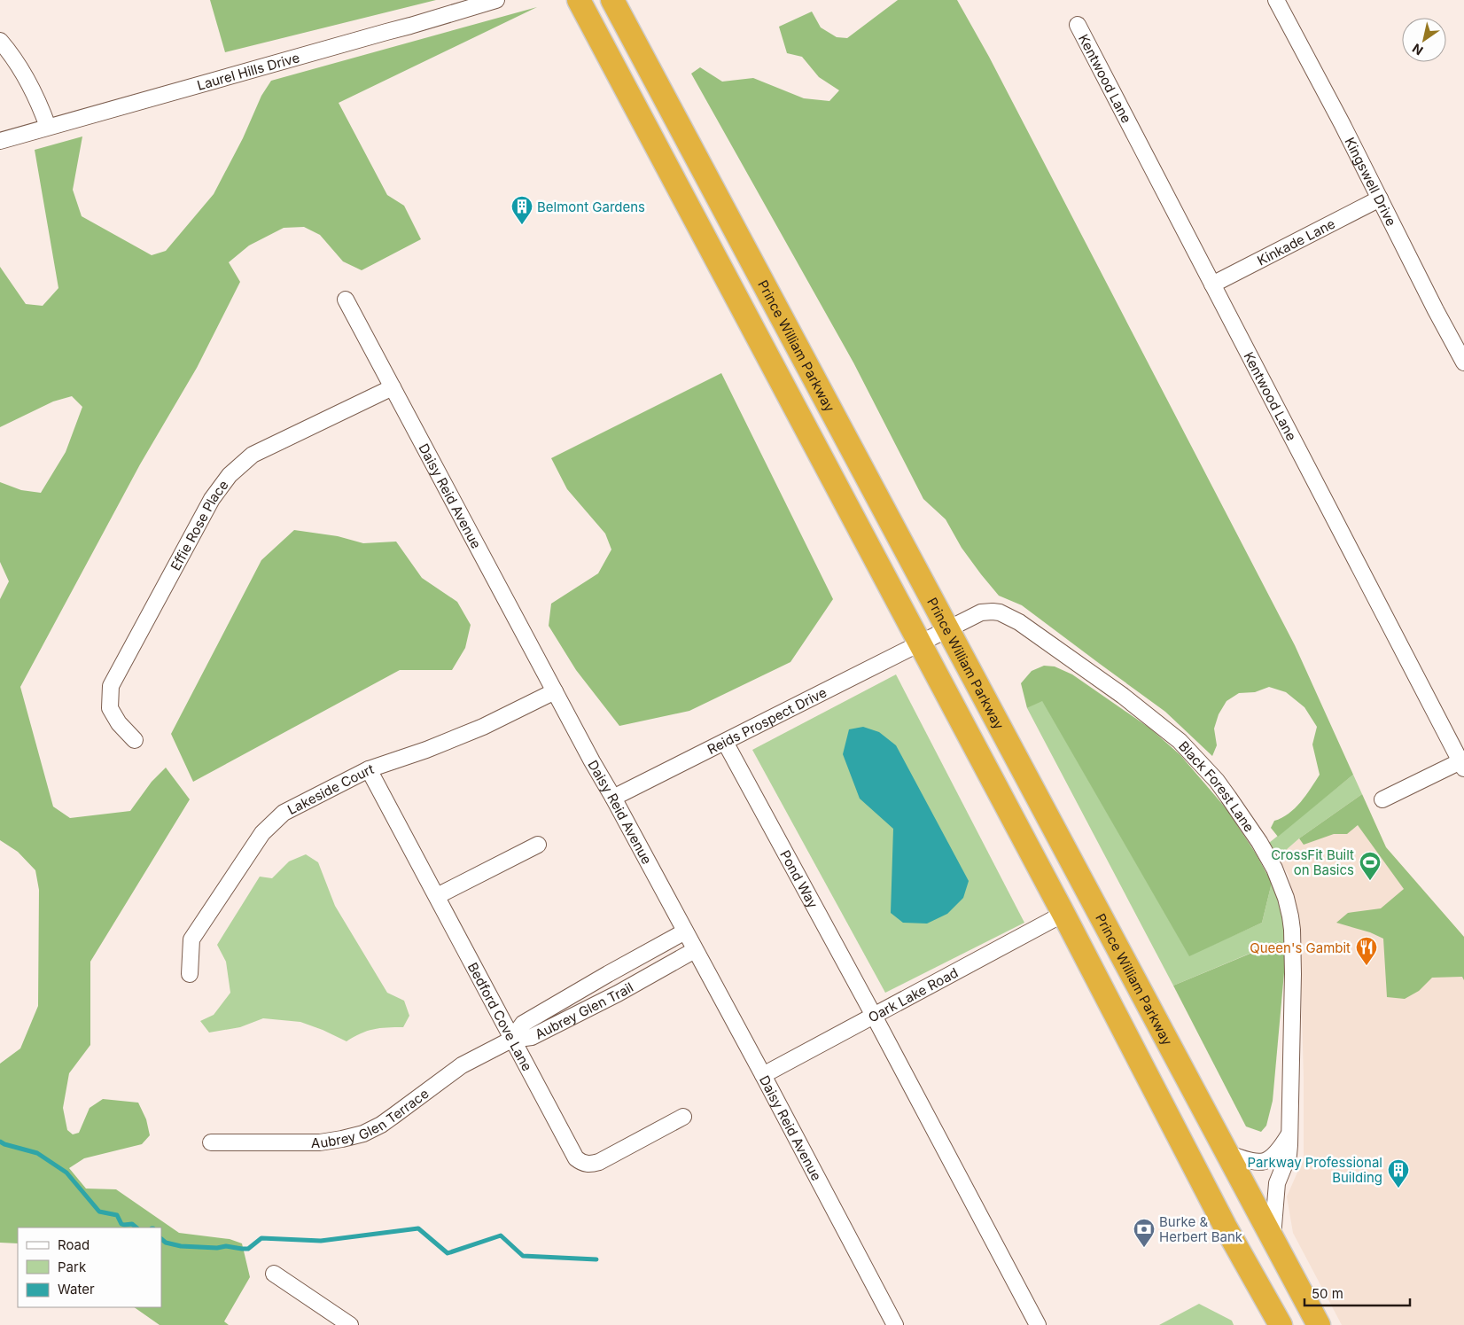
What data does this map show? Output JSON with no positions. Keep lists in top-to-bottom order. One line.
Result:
{"streets":{"highway":["Prince William Parkway"],"street":["Laurel Hills Drive","Kentwood Lane","Kingswell Drive","Kinkade Lane","Daisy Reid Avenue","Effie Rose Place","Reids Prospect Drive","Black Forest Lane","Lakeside Court","Pond Way","Oark Lake Road","Aubrey Glen Trail","Bedford Cove Lane","Aubrey Glen Terrace"]},"crossings":[["Kentwood Lane","Kinkade Lane"],["Kingswell Drive","Kinkade Lane"],["Prince William Parkway","Black Forest Lane"],["Daisy Reid Avenue","Effie Rose Place"],["Daisy Reid Avenue","Reids Prospect Drive"],["Daisy Reid Avenue","Lakeside Court"],["Daisy Reid Avenue","Oark Lake Road"],["Daisy Reid Avenue","Aubrey Glen Trail"],["Reids Prospect Drive","Black Forest Lane"],["Reids Prospect Drive","Pond Way"],["Lakeside Court","Bedford Cove Lane"],["Pond Way","Oark Lake Road"],["Aubrey Glen Trail","Bedford Cove Lane"],["Aubrey Glen Trail","Aubrey Glen Terrace"],["Bedford Cove Lane","Aubrey Glen Terrace"]],"places":{"building":["Belmont Gardens","Parkway Professional Building"],"sports":["CrossFit Built on Basics"],"restaurant":["Queen's Gambit"],"bank":["Burke & Herbert Bank"]},"legend":["Road","Park","Water"],"scale_bar":"50 m","north":"bottom left"}
